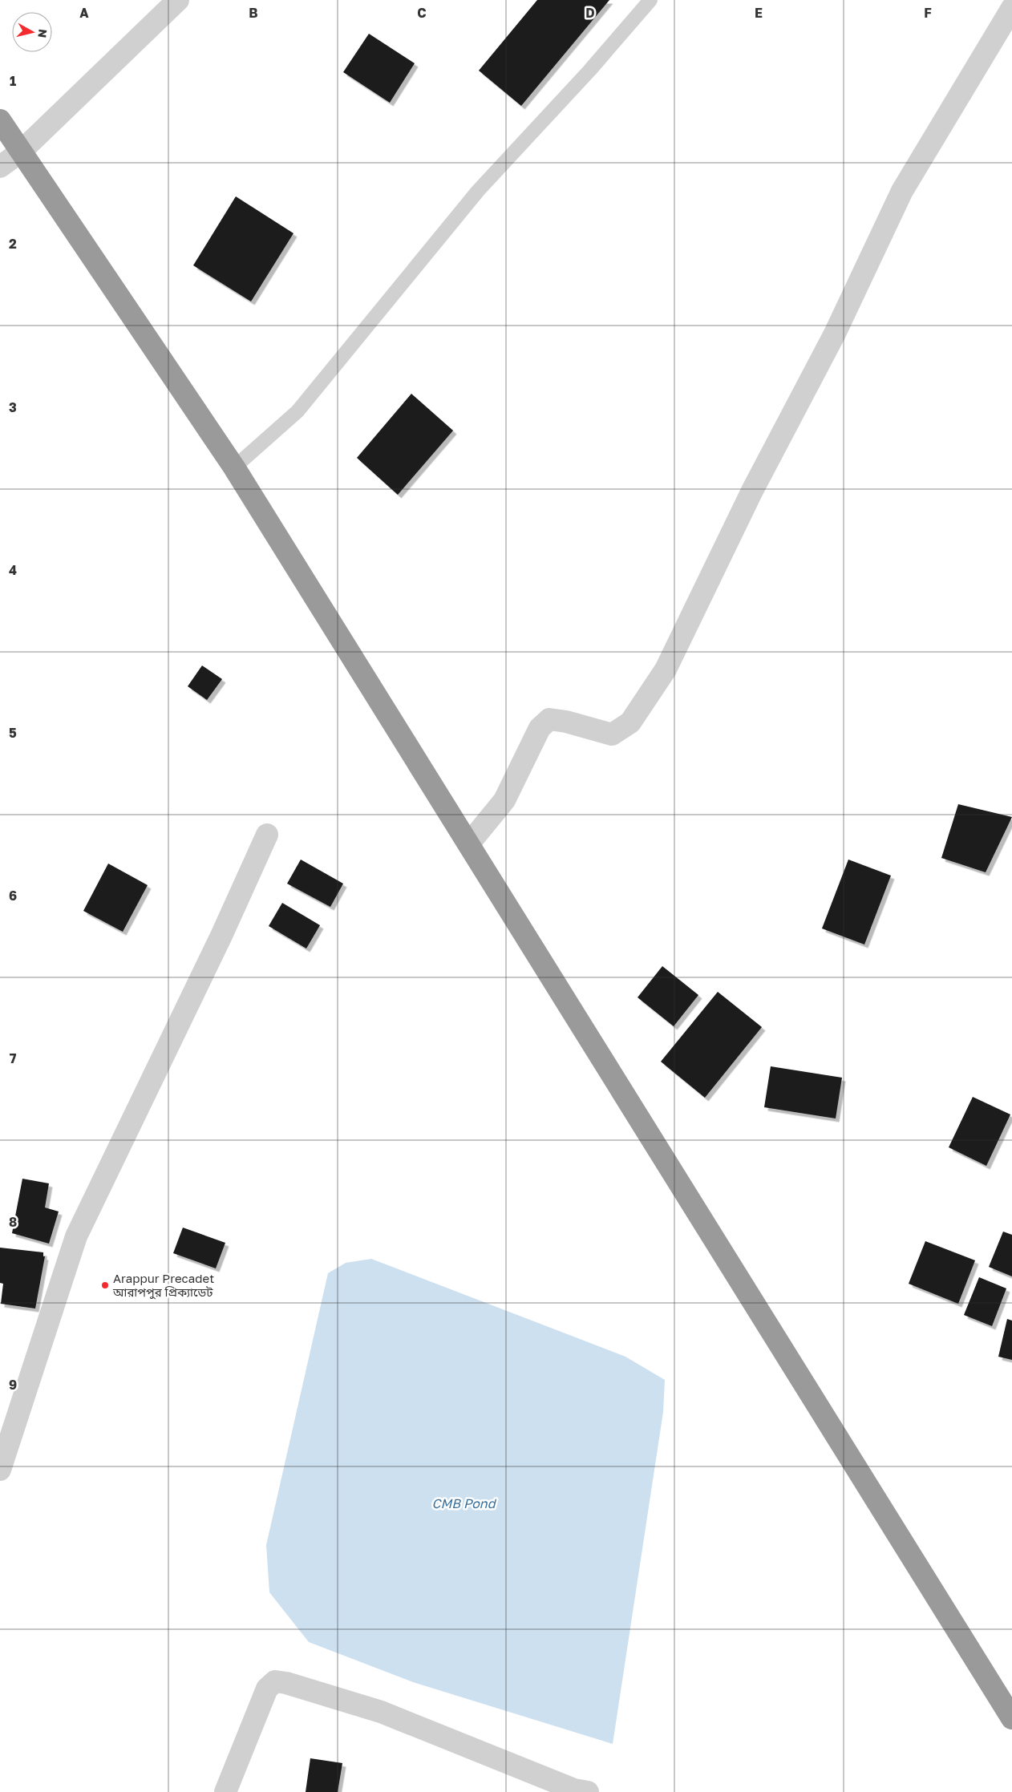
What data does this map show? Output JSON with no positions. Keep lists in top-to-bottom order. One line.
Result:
{"water":["CMB Pond"],"places":["Arappur Precadet আরাপপুর প্রিক্যাডেট"],"north":"right","grid":{"columns":["A","B","C","D","E","F"],"rows":["1","2","3","4","5","6","7","8","9"]}}
